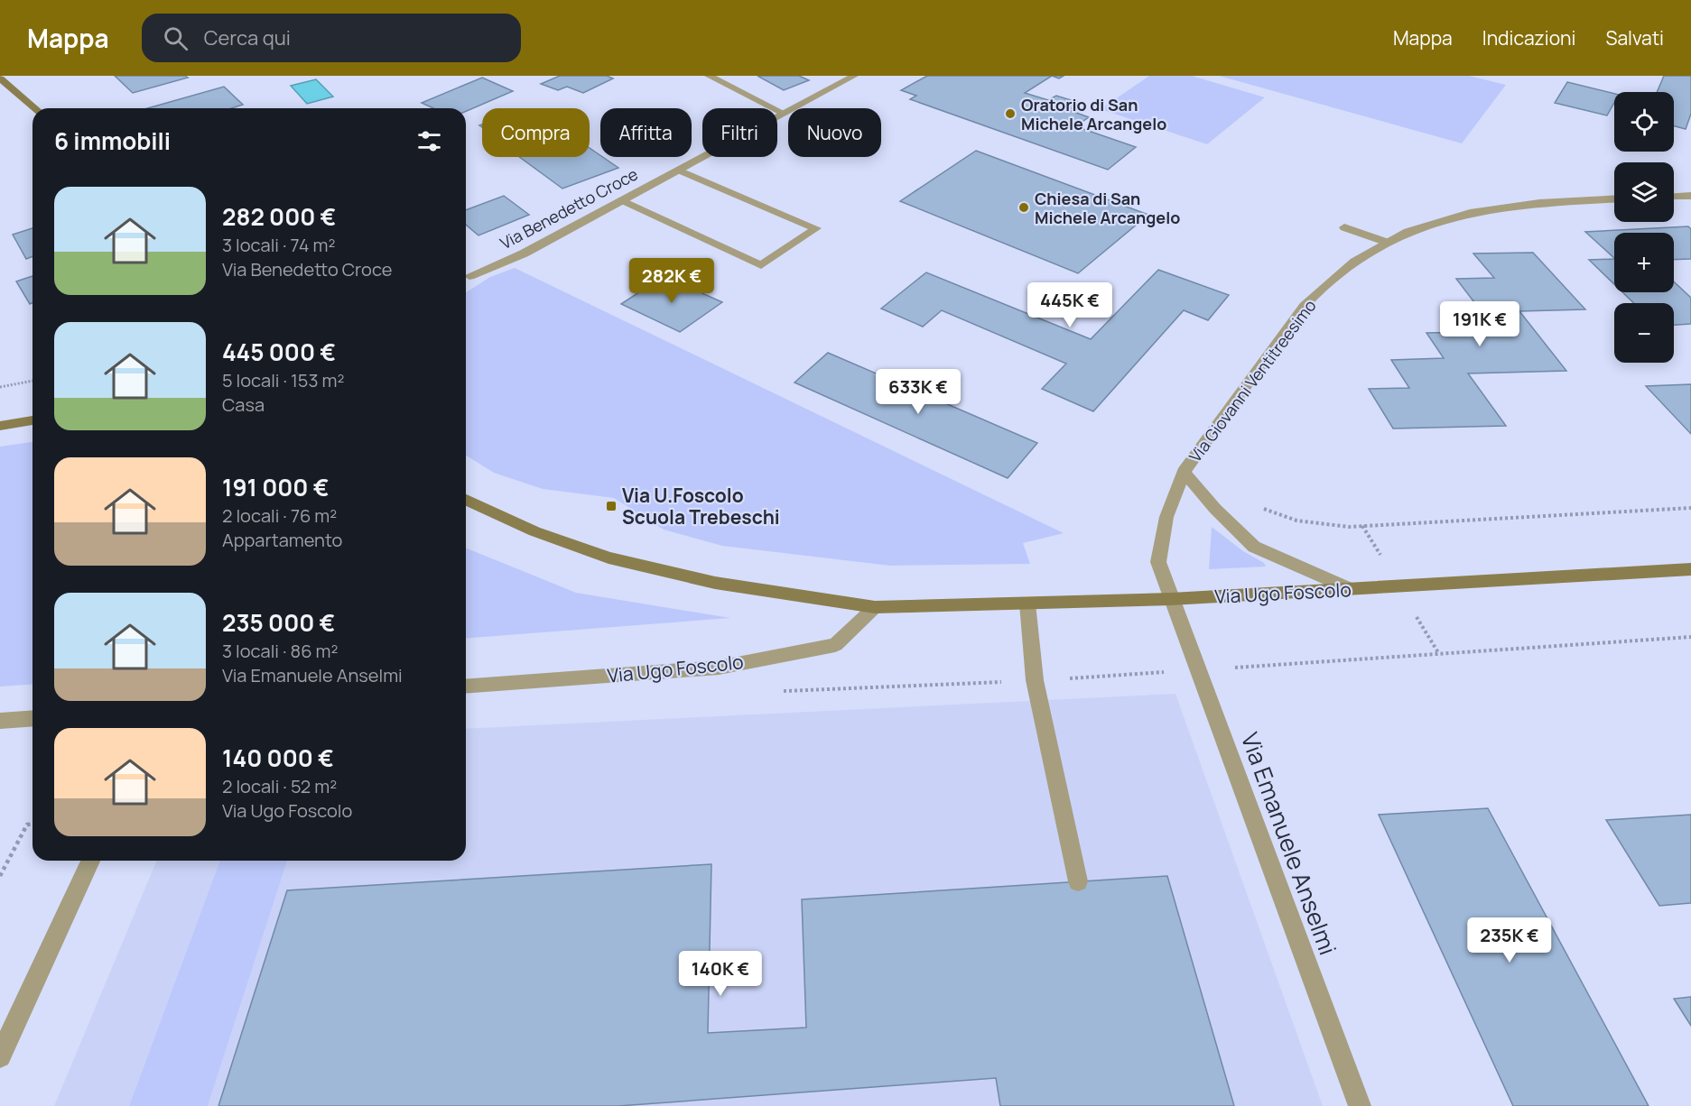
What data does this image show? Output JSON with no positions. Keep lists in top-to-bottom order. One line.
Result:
{"streets":{"street":["Via Benedetto Croce","Via Giovanni Ventitreesimo","Via Ugo Foscolo","Via Emanuele Anselmi"]},"crossings":[["Via Giovanni Ventitreesimo","Via Ugo Foscolo"],["Via Giovanni Ventitreesimo","Via Emanuele Anselmi"],["Via Ugo Foscolo","Via Emanuele Anselmi"]],"places":{"other":["Oratorio di San Michele Arcangelo","Chiesa di San Michele Arcangelo"],"transit":["Via U.Foscolo Scuola Trebeschi"]},"page":{"header":"Mappa","search":"Cerca qui","nav":["Mappa","Indicazioni","Salvati"],"map_buttons":["+","−"],"chip":["Compra","Affitta","Filtri","Nuovo"],"heading":"6 immobili","list":[{"name":"282 000 €","note":"3 locali · 74 m² · Via Benedetto Croce"},{"name":"445 000 €","note":"5 locali · 153 m² · Casa"},{"name":"191 000 €","note":"2 locali · 76 m² · Appartamento"},{"name":"235 000 €","note":"3 locali · 86 m² · Via Emanuele Anselmi"},{"name":"140 000 €","note":"2 locali · 52 m² · Via Ugo Foscolo"}],"price":["282K €","445K €","191K €","633K €","235K €","140K €"]}}
